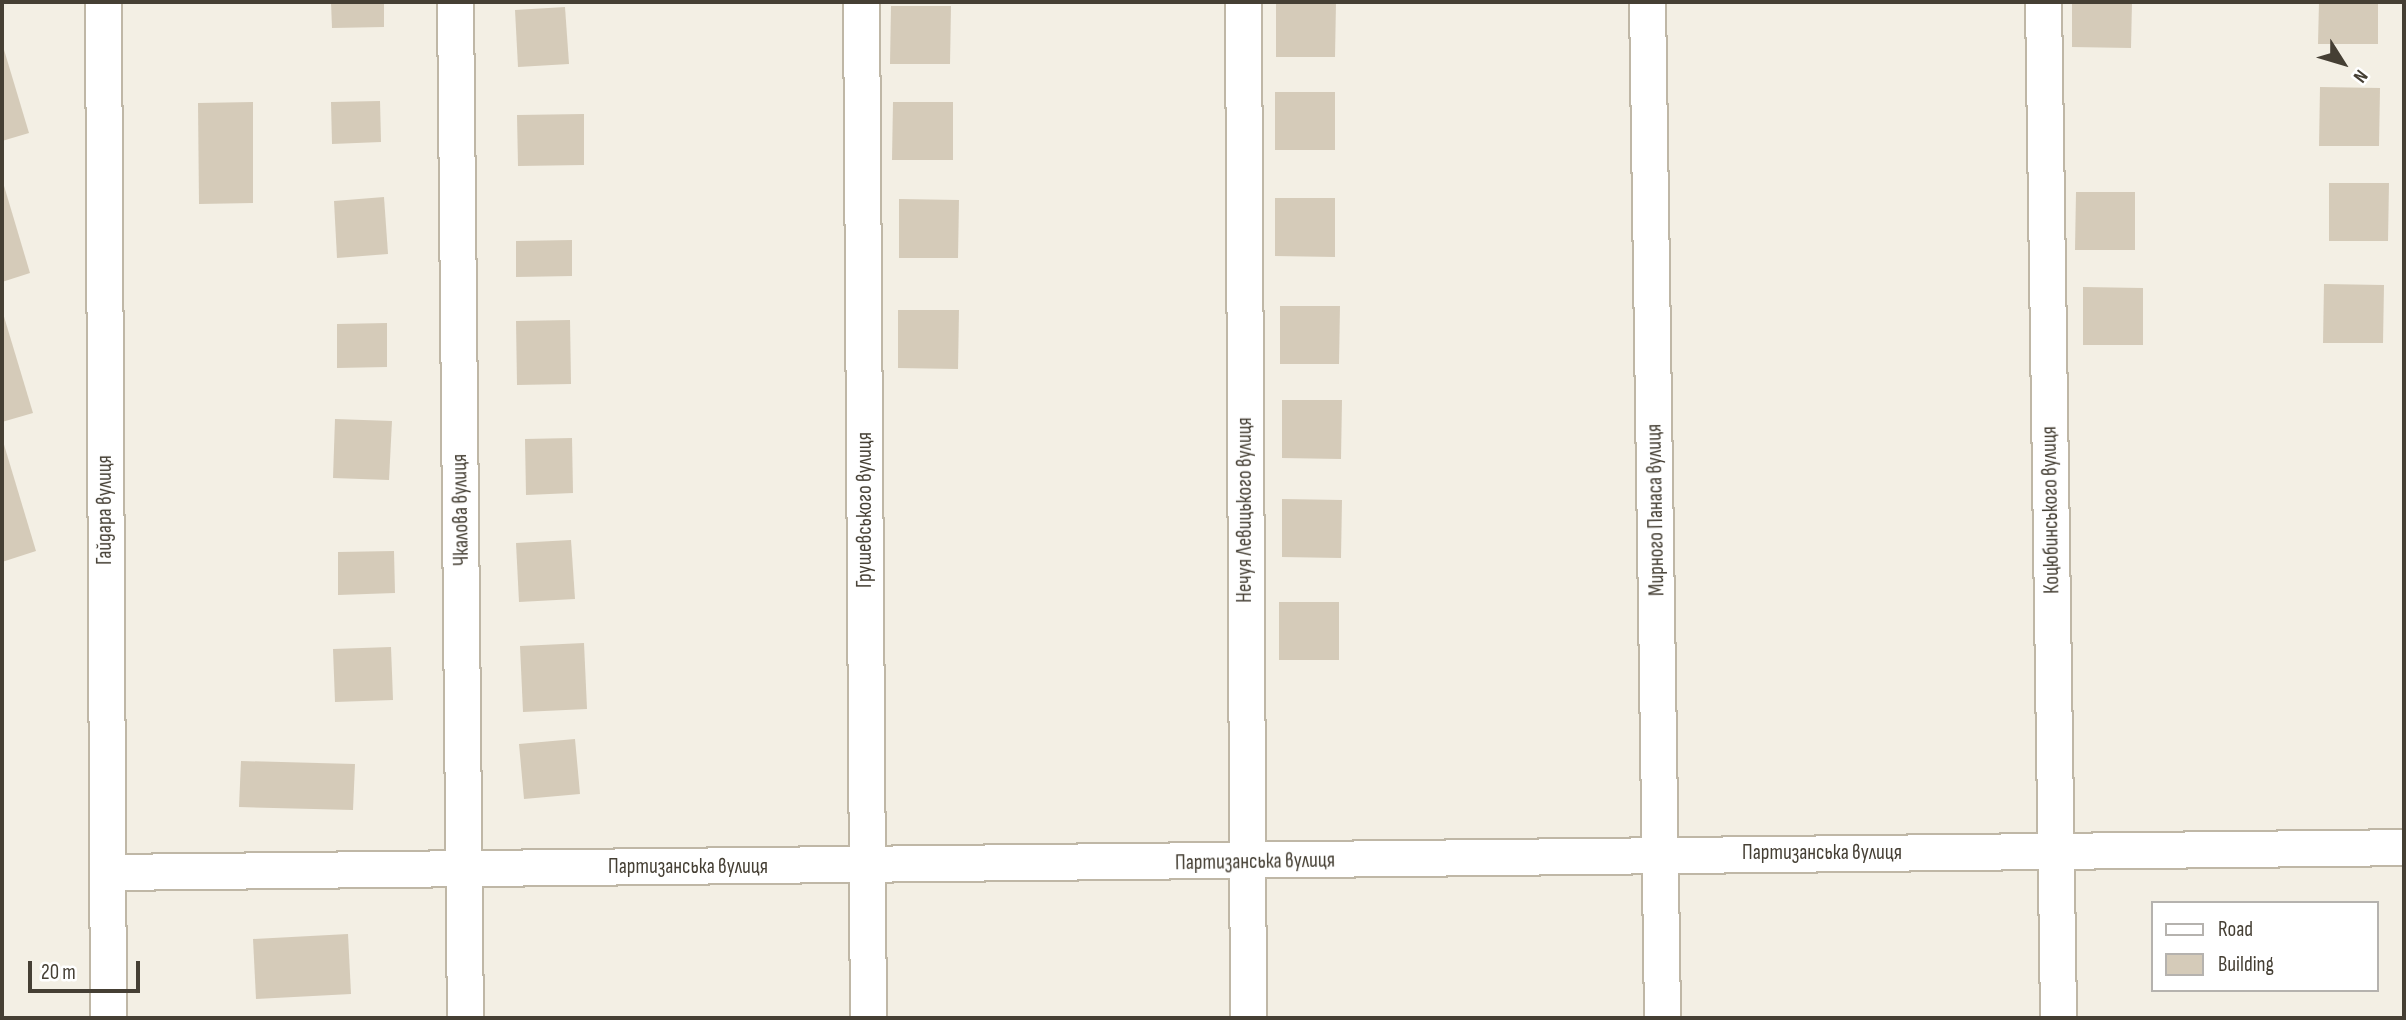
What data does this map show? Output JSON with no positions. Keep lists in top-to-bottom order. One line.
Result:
{"streets":{"street":["Гайдара вулиця","Чкалова вулиця","Грушевського вулиця","Нечуя Левицького вулиця","Мирного Панаса вулиця","Коцюбинського вулиця","Партизанська вулиця"]},"crossings":[["Гайдара вулиця","Партизанська вулиця"],["Чкалова вулиця","Партизанська вулиця"],["Грушевського вулиця","Партизанська вулиця"],["Нечуя Левицького вулиця","Партизанська вулиця"],["Мирного Панаса вулиця","Партизанська вулиця"],["Коцюбинського вулиця","Партизанська вулиця"]],"legend":["Road","Building"],"scale_bar":"20 m","north":"bottom right"}
